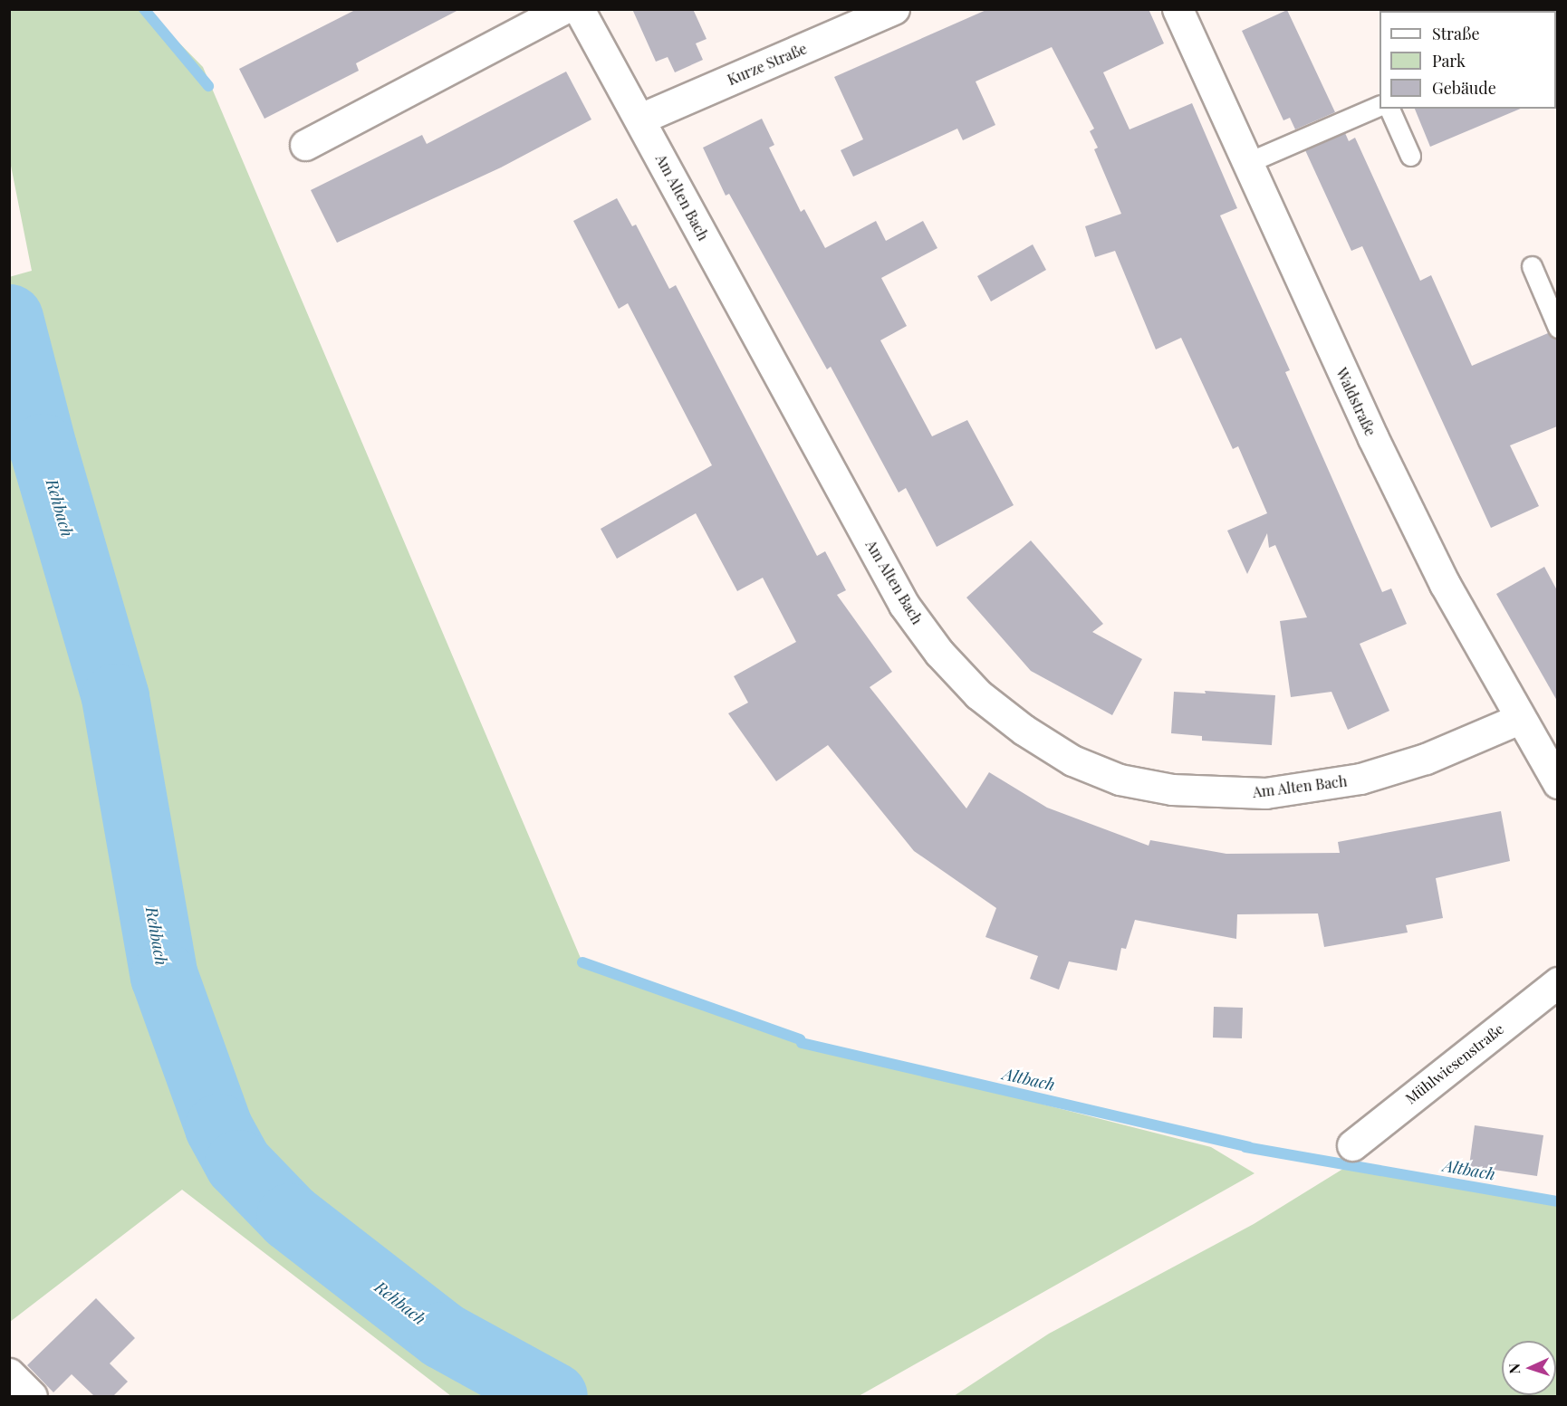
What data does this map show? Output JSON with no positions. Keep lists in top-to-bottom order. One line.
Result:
{"streets":{"street":["Kurze Straße","Am Alten Bach","Waldstraße","Mühlwiesenstraße"]},"crossings":[["Kurze Straße","Am Alten Bach"],["Am Alten Bach","Waldstraße"]],"water":["Rehbach","Altbach"],"legend":["Straße","Park","Gebäude"],"north":"left"}
